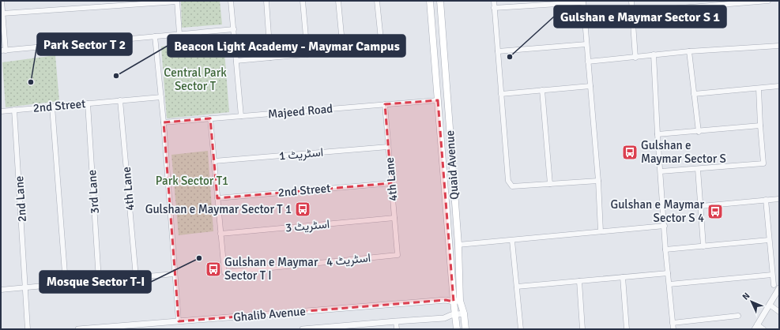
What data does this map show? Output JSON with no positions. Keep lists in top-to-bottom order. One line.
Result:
{"streets":{"main road":["Quaid Avenue"],"street":["2nd Street","Majeed Road","اسٹریٹ 1","4th Lane","3rd Lane","2nd Lane","اسٹریٹ 3","اسٹریٹ 4","Ghalib Avenue"]},"crossings":[["2nd Street","4th Lane"],["2nd Street","3rd Lane"],["2nd Street","2nd Lane"],["Majeed Road","4th Lane"],["اسٹریٹ 1","4th Lane"],["Quaid Avenue","Ghalib Avenue"],["4th Lane","اسٹریٹ 3"],["4th Lane","اسٹریٹ 4"],["اسٹریٹ 3","اسٹریٹ 4"]],"parks":["Central Park Sector T","Park Sector T1"],"places":{"other":["Gulshan e Maymar Sector S 1","Beacon Light Academy - Maymar Campus","Park Sector T 2","Mosque Sector T-I"],"bus stop":["Gulshan e Maymar Sector S","Gulshan e Maymar Sector T 1","Gulshan e Maymar Sector S 4","Gulshan e Maymar Sector T I"]},"north":"top left"}
